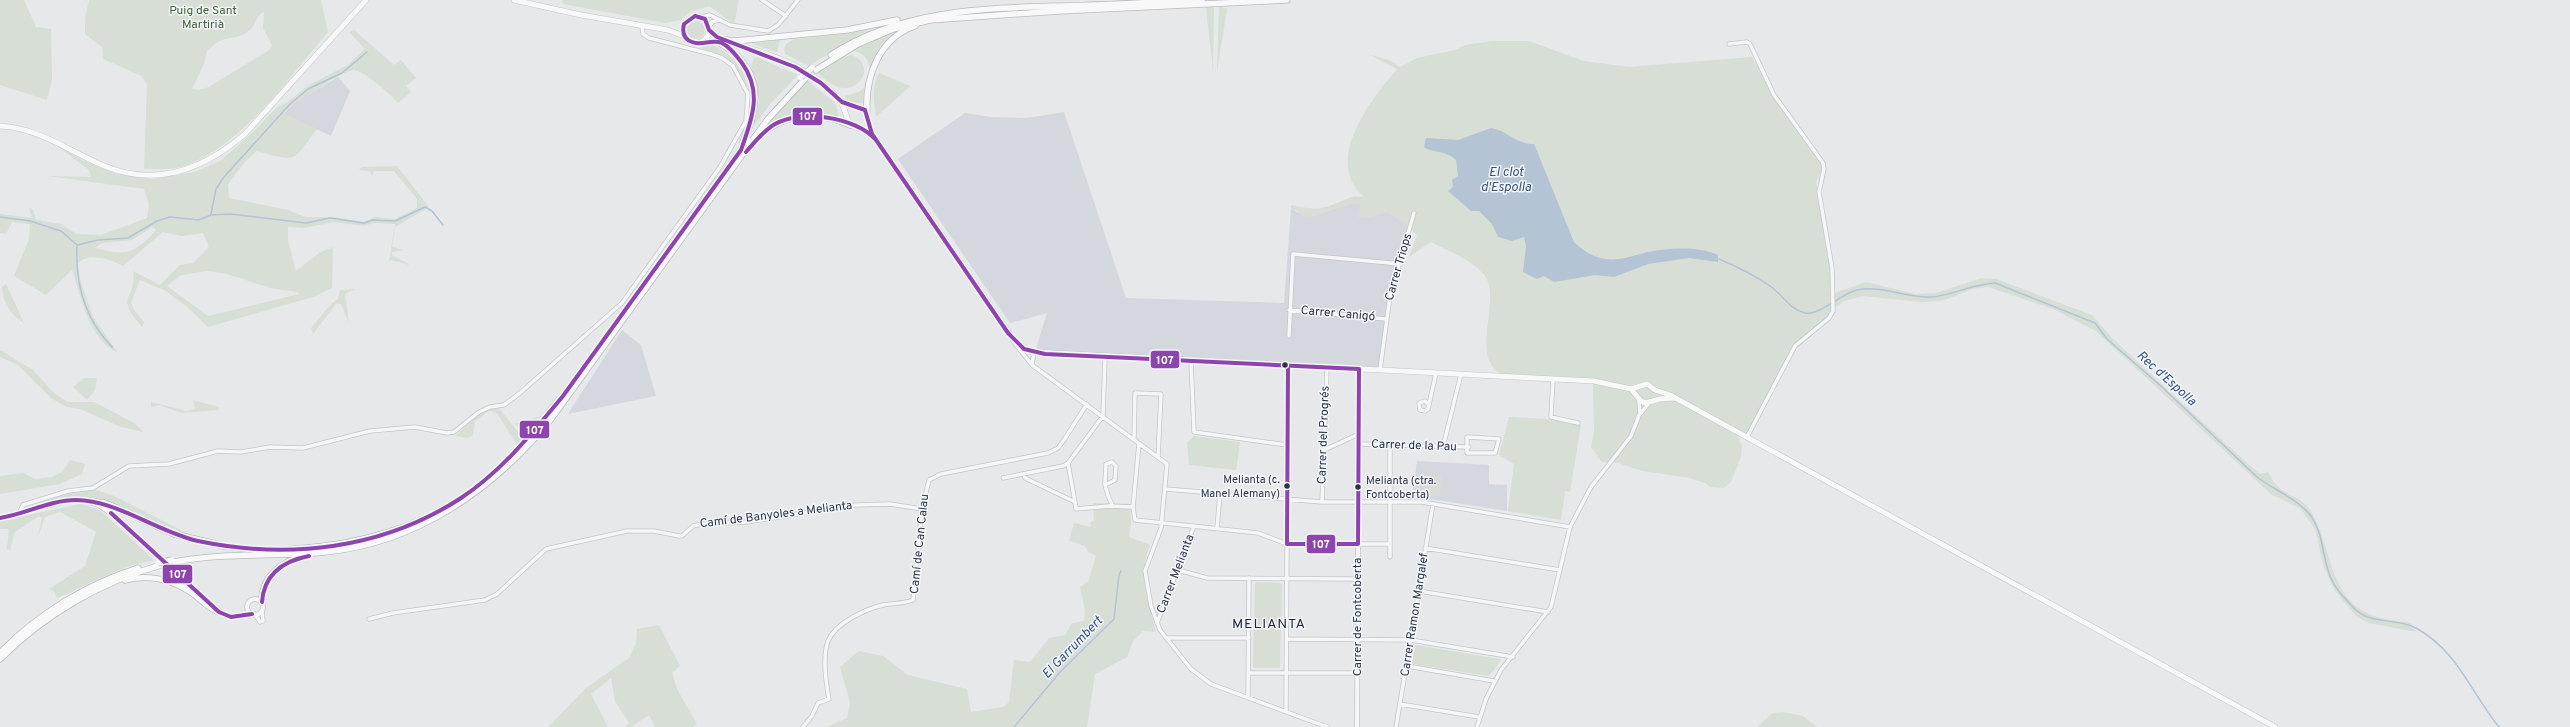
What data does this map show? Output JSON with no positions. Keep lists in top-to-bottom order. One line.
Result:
{"streets":{"street":["Carrer Triops","Carrer Canigó","Carrer del Progrés","Carrer de la Pau","Camí de Banyoles a Melianta","Camí de Can Calau","Carrer Melianta","Carrer Ramon Margalef","Carrer de Fontcoberta"]},"crossings":[["Carrer Triops","Carrer Canigó"],["Carrer del Progrés","Carrer de la Pau"],["Carrer de la Pau","Carrer de Fontcoberta"],["Camí de Banyoles a Melianta","Camí de Can Calau"]],"districts":["MELIANTA"],"water":["El clot d'Espolla","Rec d'Espolla","El Garrumbert"],"parks":["Puig de Sant Martirià"],"places":["Melianta (c. Manel Alemany)","Melianta (ctra. Fontcoberta)"],"lines":["transit line 107"]}
